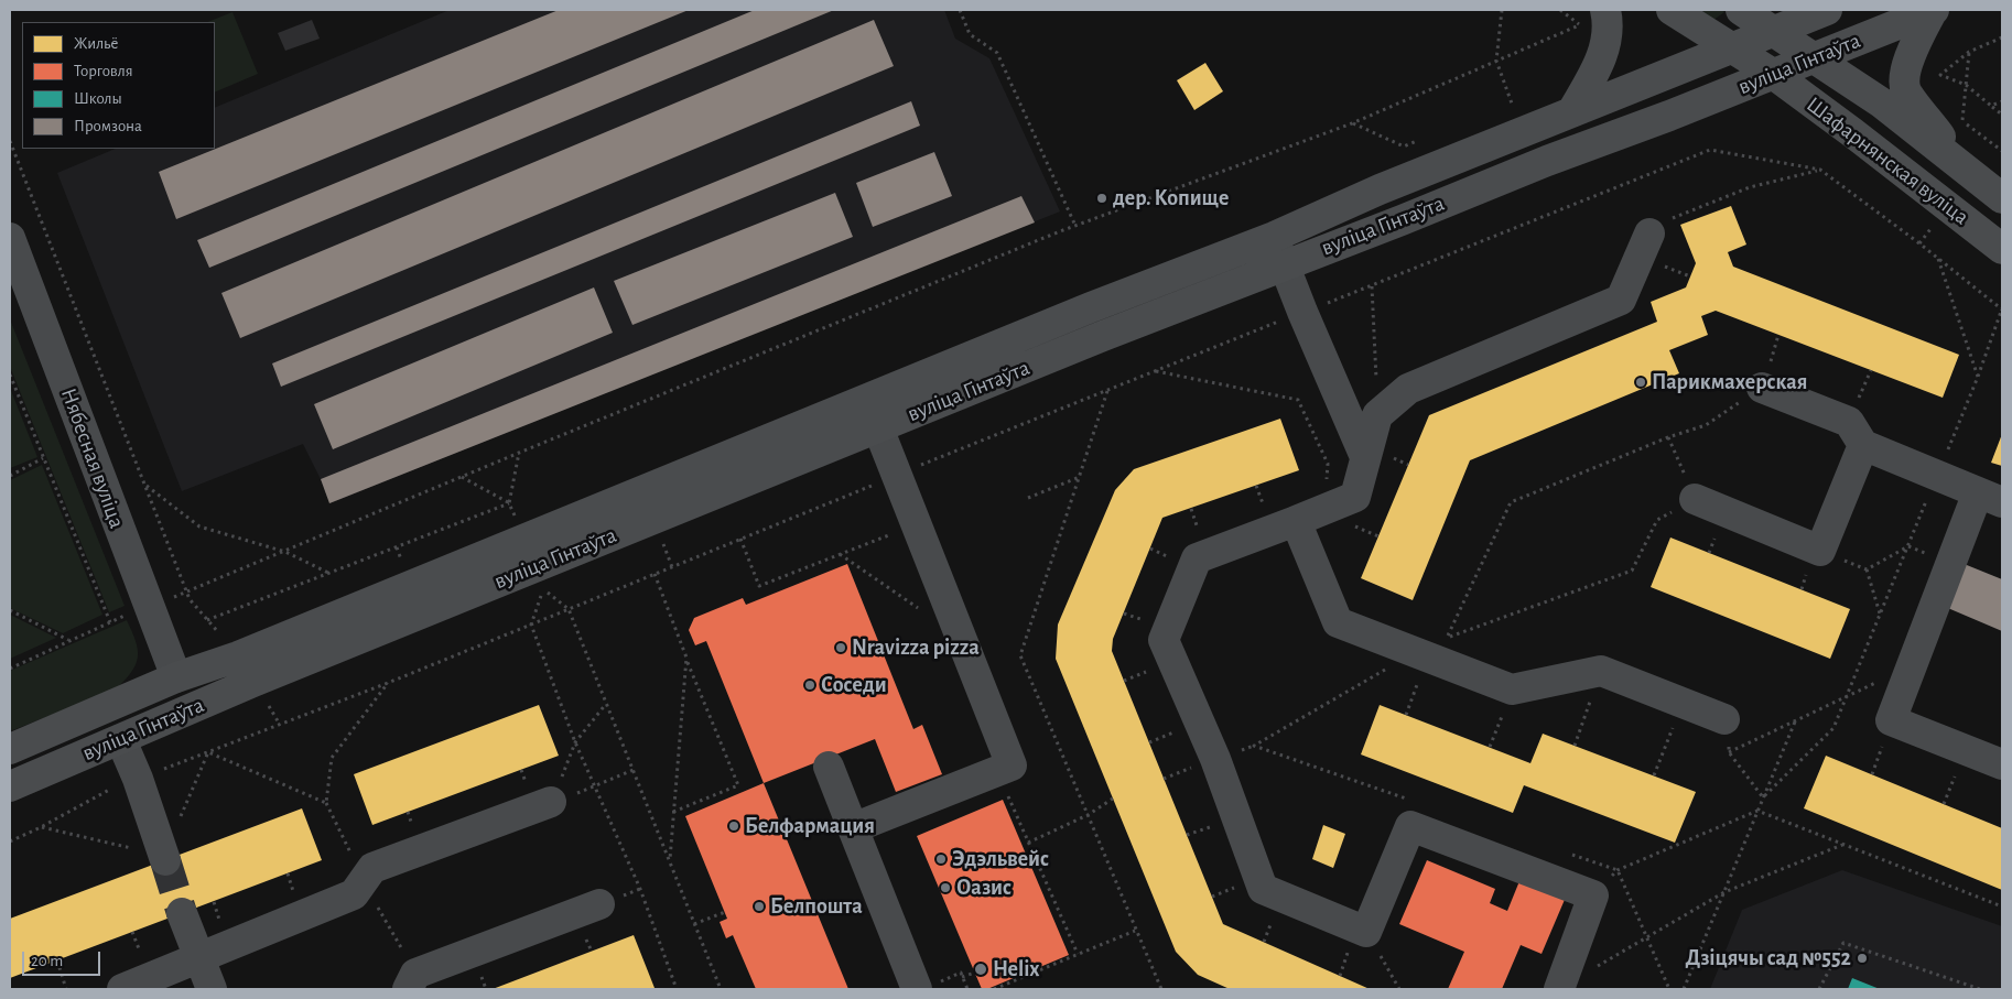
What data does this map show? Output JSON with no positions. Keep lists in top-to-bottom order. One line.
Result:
{"streets":{"main road":["вуліца Гінтаўта","Шафарнянская вуліца"],"street":["Нябесная вуліца"]},"crossings":[["вуліца Гінтаўта","Шафарнянская вуліца"],["вуліца Гінтаўта","Нябесная вуліца"]],"places":["дер. Копище","Парикмахерская","Nravizza pizza","Соседи","Белфармация","Эдэльвейс","Оазис","Белпошта","Дзіцячы сад №552","Helix"],"legend":["Жильё","Торговля","Школы","Промзона"],"scale_bar":"20 m"}
